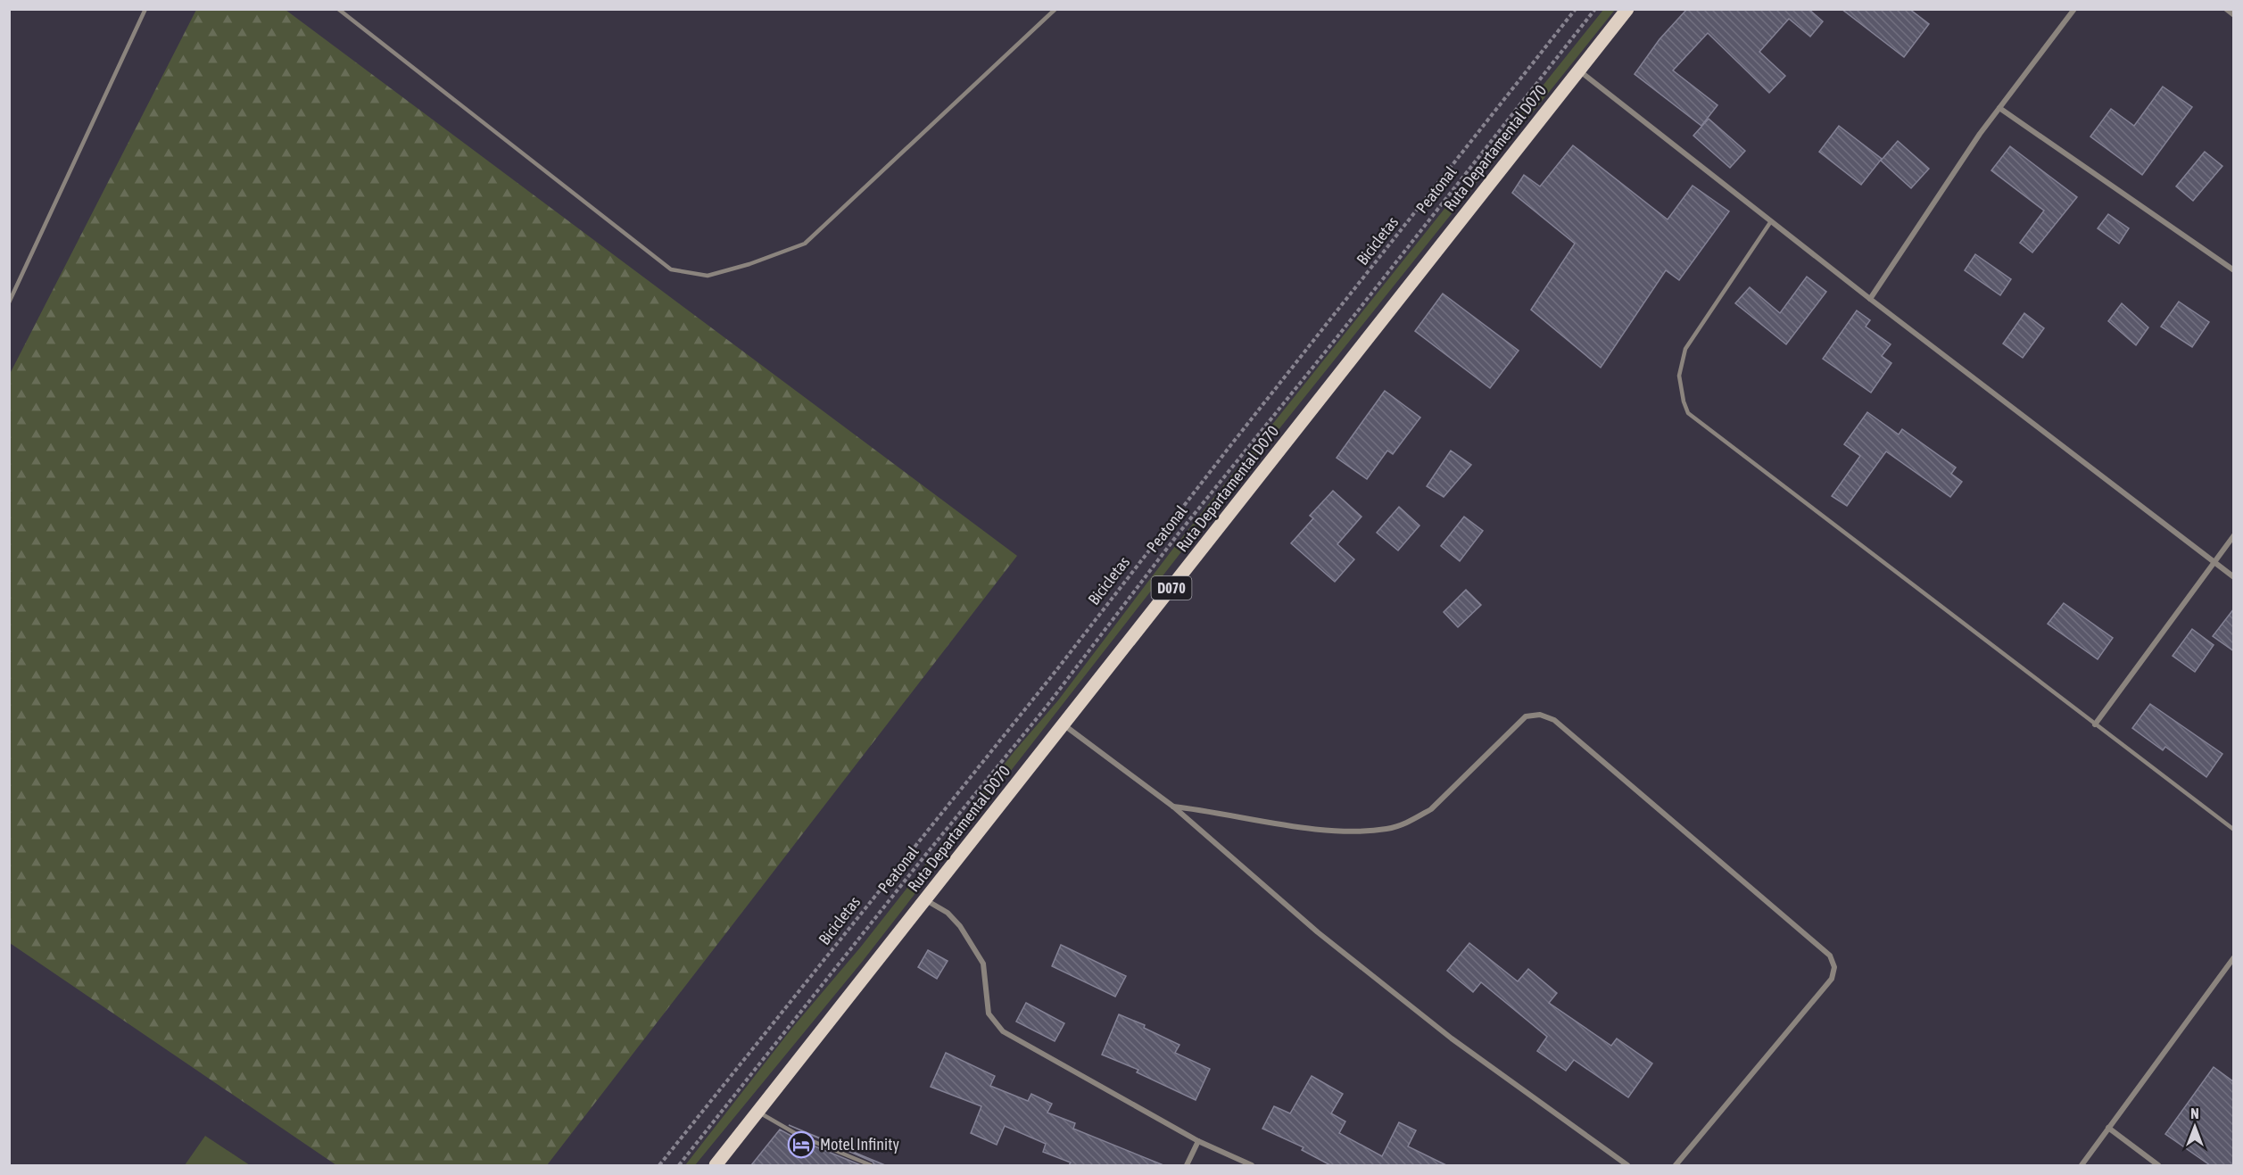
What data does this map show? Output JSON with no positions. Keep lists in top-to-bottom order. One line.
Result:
{"streets":{"main road":["Ruta Departamental D070","D070"],"path":["Peatonal","Bicicletas"]},"places":{"hotel":["Motel Infinity"]},"north":"top"}
